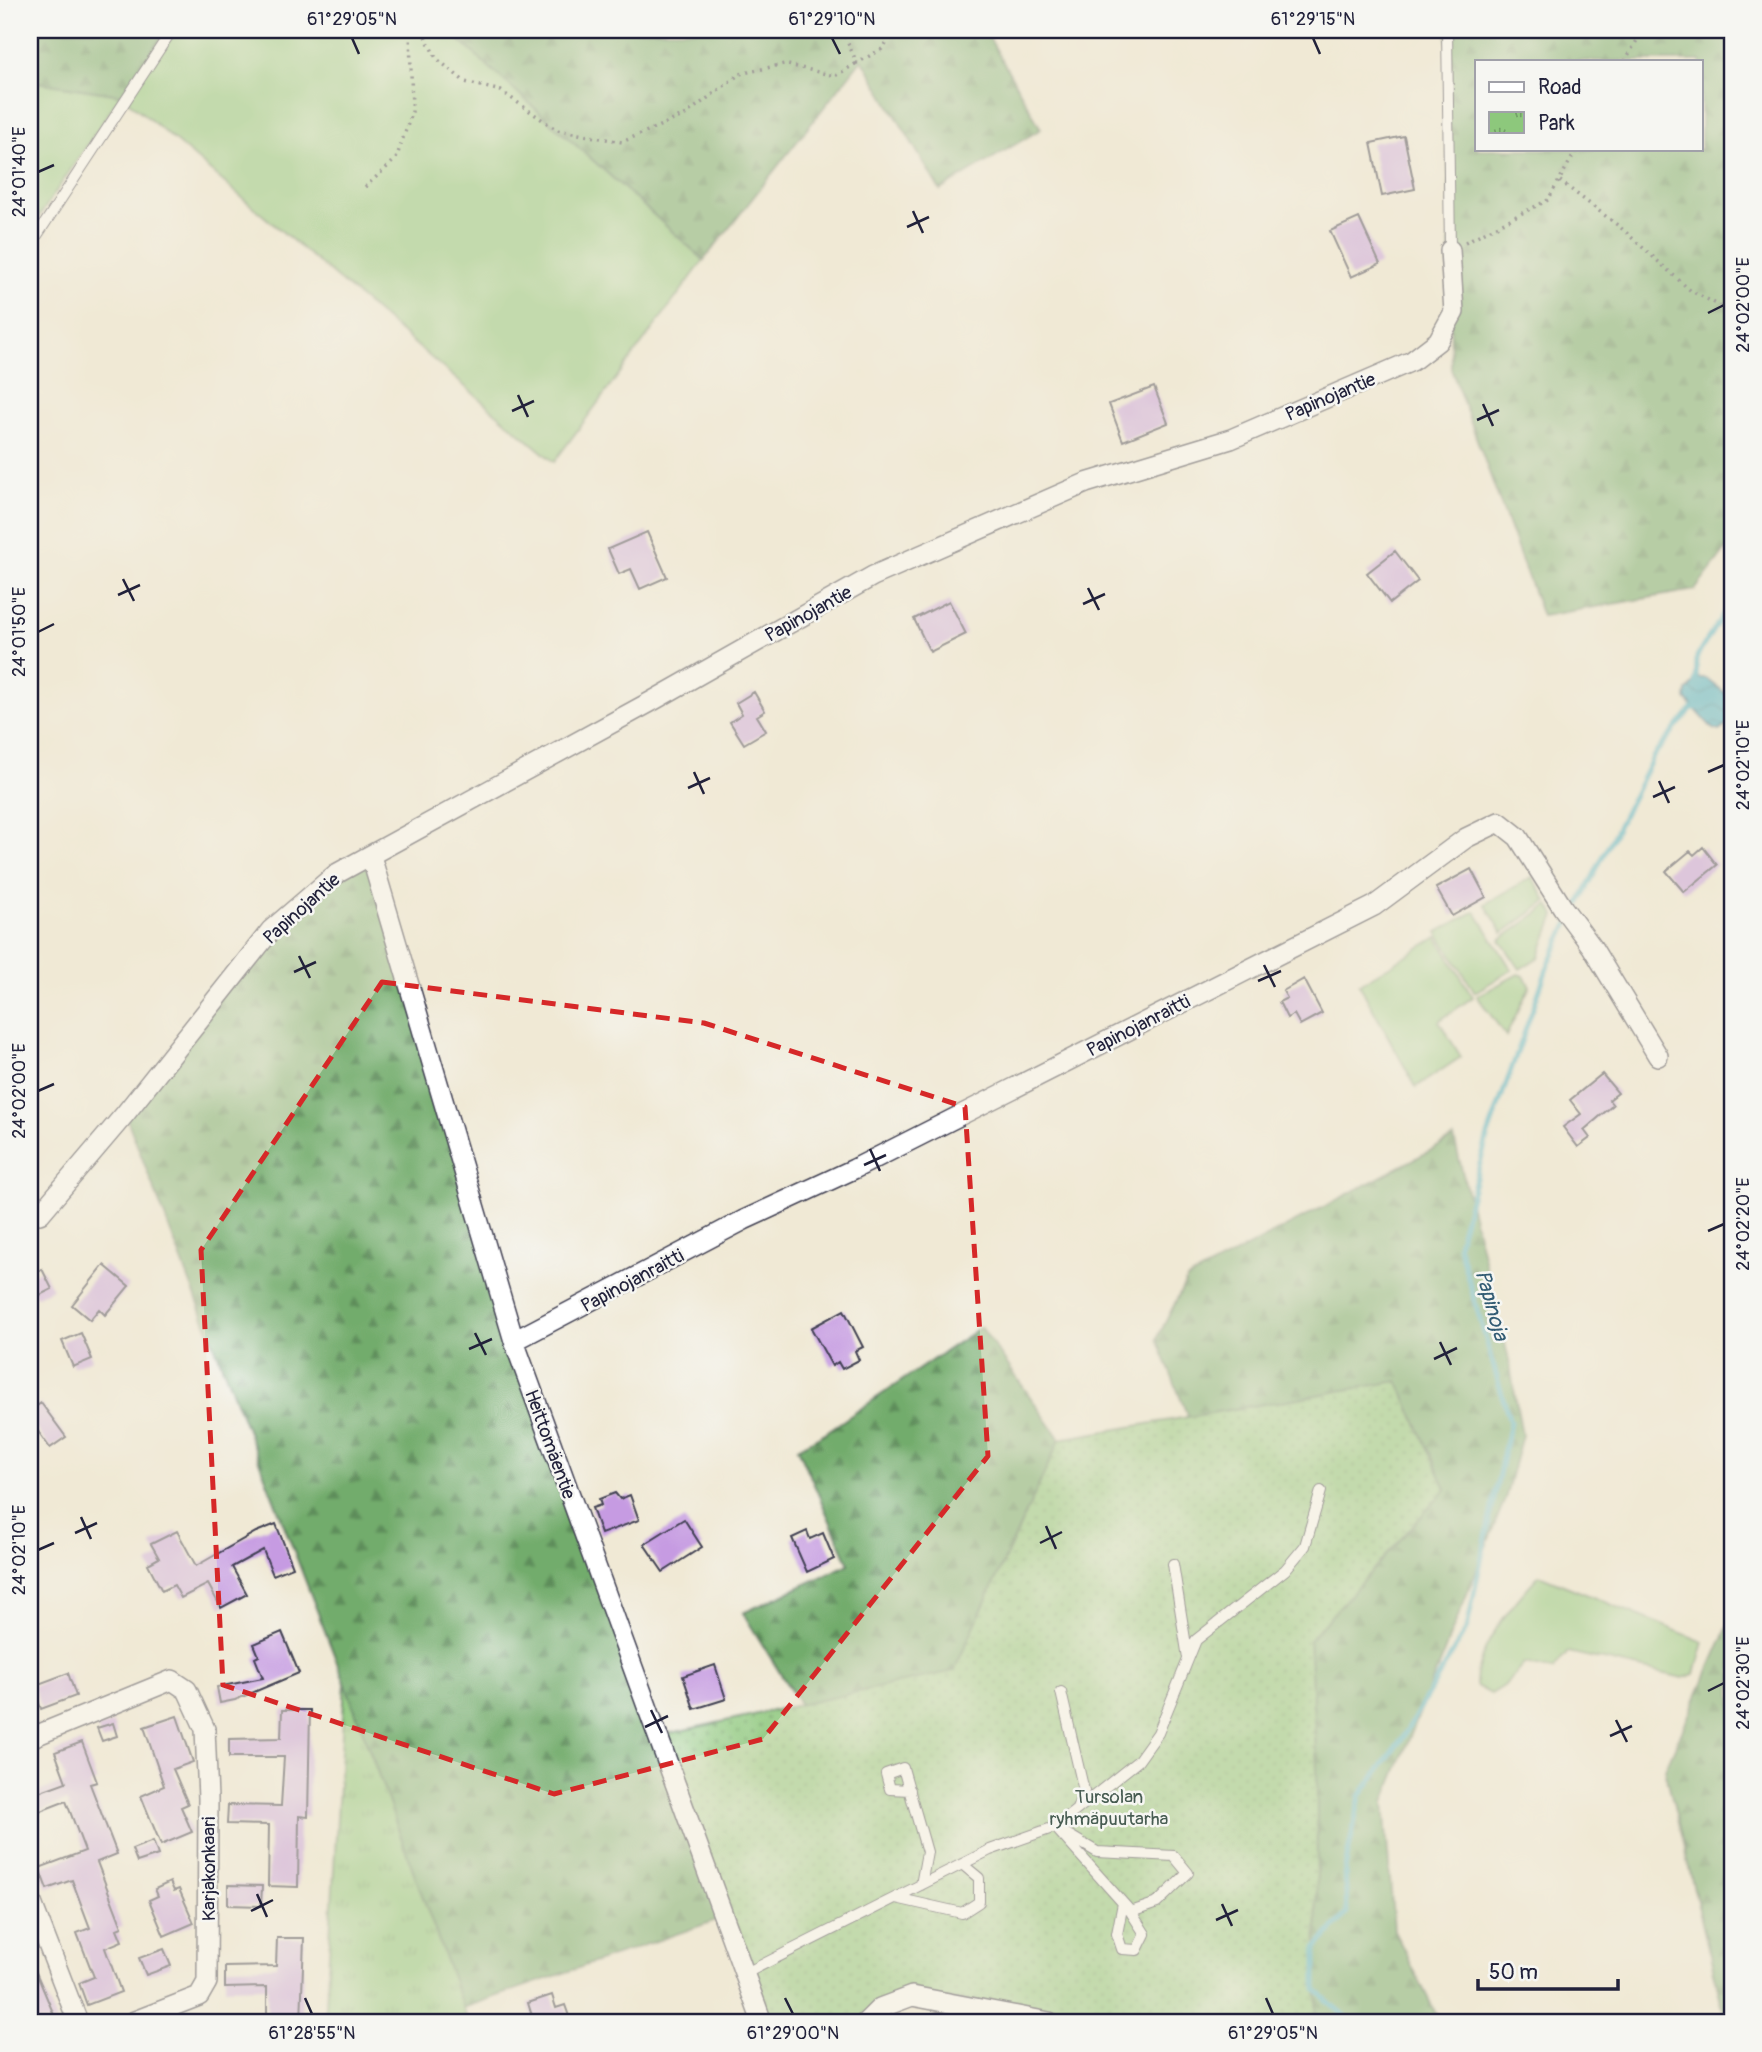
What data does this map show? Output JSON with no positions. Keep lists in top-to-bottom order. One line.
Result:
{"streets":{"street":["Papinojantie","Papinojanraitti","Heittomäentie","Karjakonkaari"]},"crossings":[["Papinojantie","Heittomäentie"],["Papinojanraitti","Heittomäentie"]],"water":["Papinoja"],"parks":["Tursolan ryhmäpuutarha"],"legend":["Road","Park"],"scale_bar":"50 m","coordinates":["61°29'05\"N","61°29'10\"N","61°29'15\"N","24°01'40\"E","24°02'00\"E","24°01'50\"E","24°02'10\"E","24°02'20\"E","24°02'30\"E","61°28'55\"N","61°29'00\"N"]}
